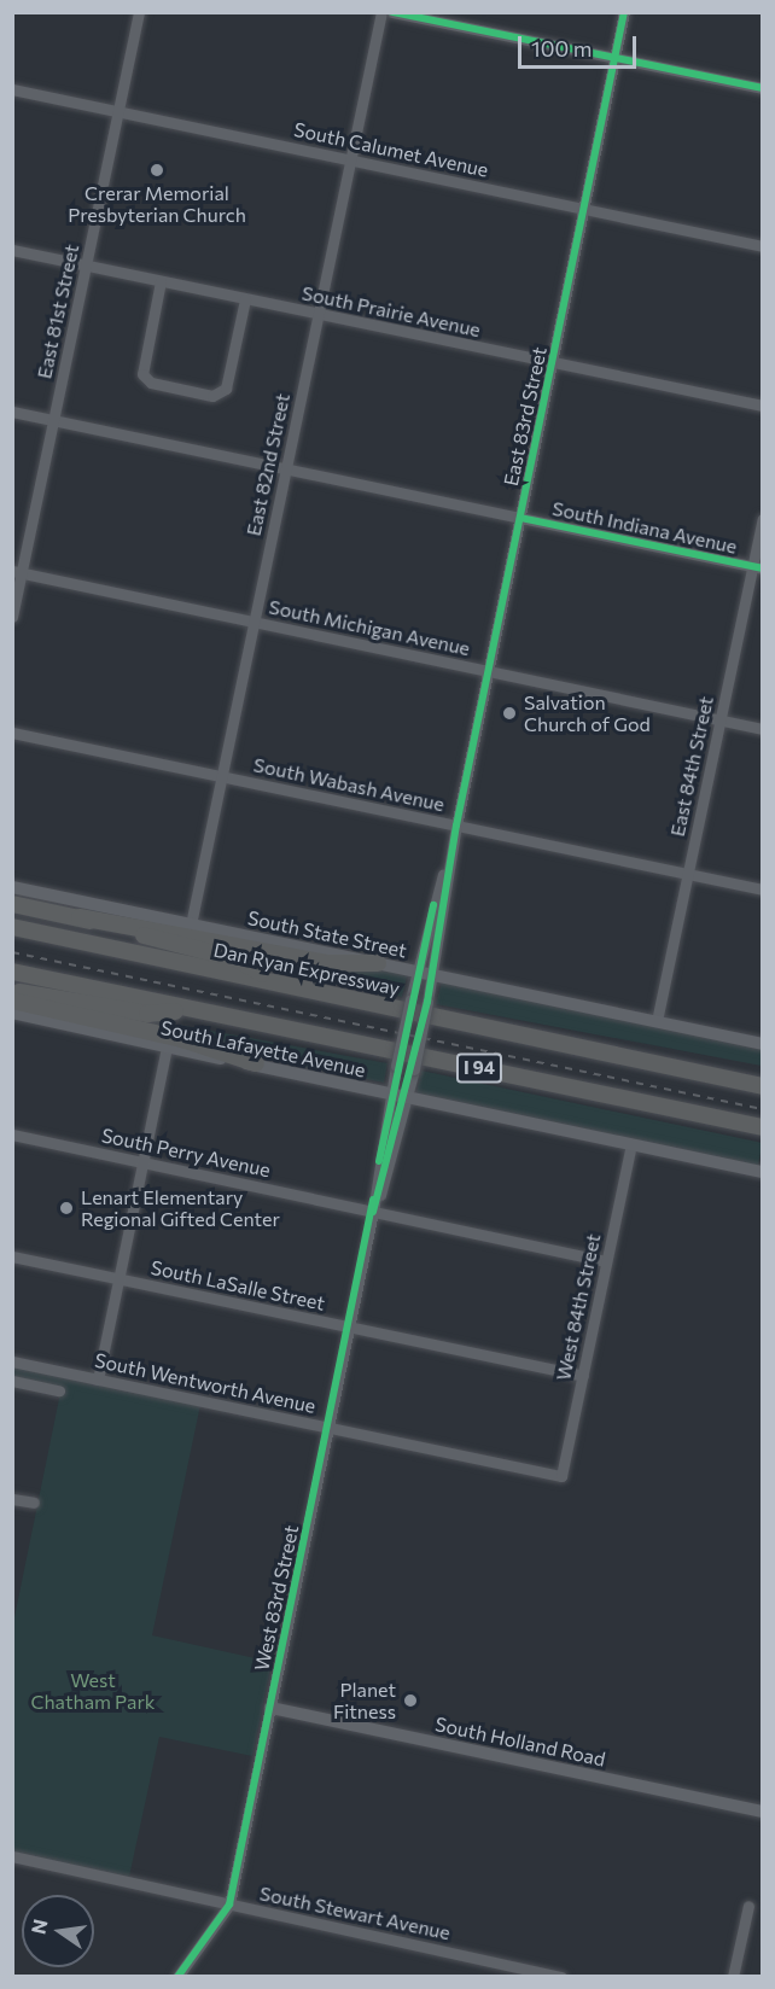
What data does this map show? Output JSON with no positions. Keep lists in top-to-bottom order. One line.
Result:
{"streets":{"highway":["Dan Ryan Expressway","I 94"],"main road":["South State Street","South Lafayette Avenue","South Holland Road"],"street":["South Calumet Avenue","East 81st Street","South Prairie Avenue","East 83rd Street","East 82nd Street","South Indiana Avenue","South Michigan Avenue","East 84th Street","South Wabash Avenue","South Perry Avenue","South LaSalle Street","West 84th Street","South Wentworth Avenue","West 83rd Street","South Stewart Avenue"]},"crossings":[["South Calumet Avenue","East 81st Street"],["South Calumet Avenue","East 83rd Street"],["South Calumet Avenue","East 82nd Street"],["East 81st Street","South Prairie Avenue"],["East 81st Street","South Indiana Avenue"],["East 81st Street","South Michigan Avenue"],["South Prairie Avenue","East 83rd Street"],["South Prairie Avenue","East 82nd Street"],["East 83rd Street","South Indiana Avenue"],["East 83rd Street","South Michigan Avenue"],["East 83rd Street","South Wabash Avenue"],["East 83rd Street","South State Street"],["East 83rd Street","West 83rd Street"],["East 82nd Street","South Indiana Avenue"],["East 82nd Street","South Michigan Avenue"],["East 82nd Street","South Wabash Avenue"],["East 82nd Street","South State Street"],["South Indiana Avenue","East 84th Street"],["South Michigan Avenue","East 84th Street"],["East 84th Street","South Wabash Avenue"],["East 84th Street","South State Street"],["South State Street","West 83rd Street"],["South Lafayette Avenue","West 84th Street"],["South Lafayette Avenue","West 83rd Street"],["South Perry Avenue","West 84th Street"],["South Perry Avenue","West 83rd Street"],["South LaSalle Street","West 84th Street"],["South LaSalle Street","West 83rd Street"],["West 84th Street","South Wentworth Avenue"],["South Wentworth Avenue","West 83rd Street"],["West 83rd Street","South Holland Road"],["West 83rd Street","South Stewart Avenue"]],"parks":["West Chatham Park"],"places":["Crerar Memorial Presbyterian Church","Salvation Church of God","Lenart Elementary Regional Gifted Center","Planet Fitness"],"scale_bar":"100 m","north":"left"}
